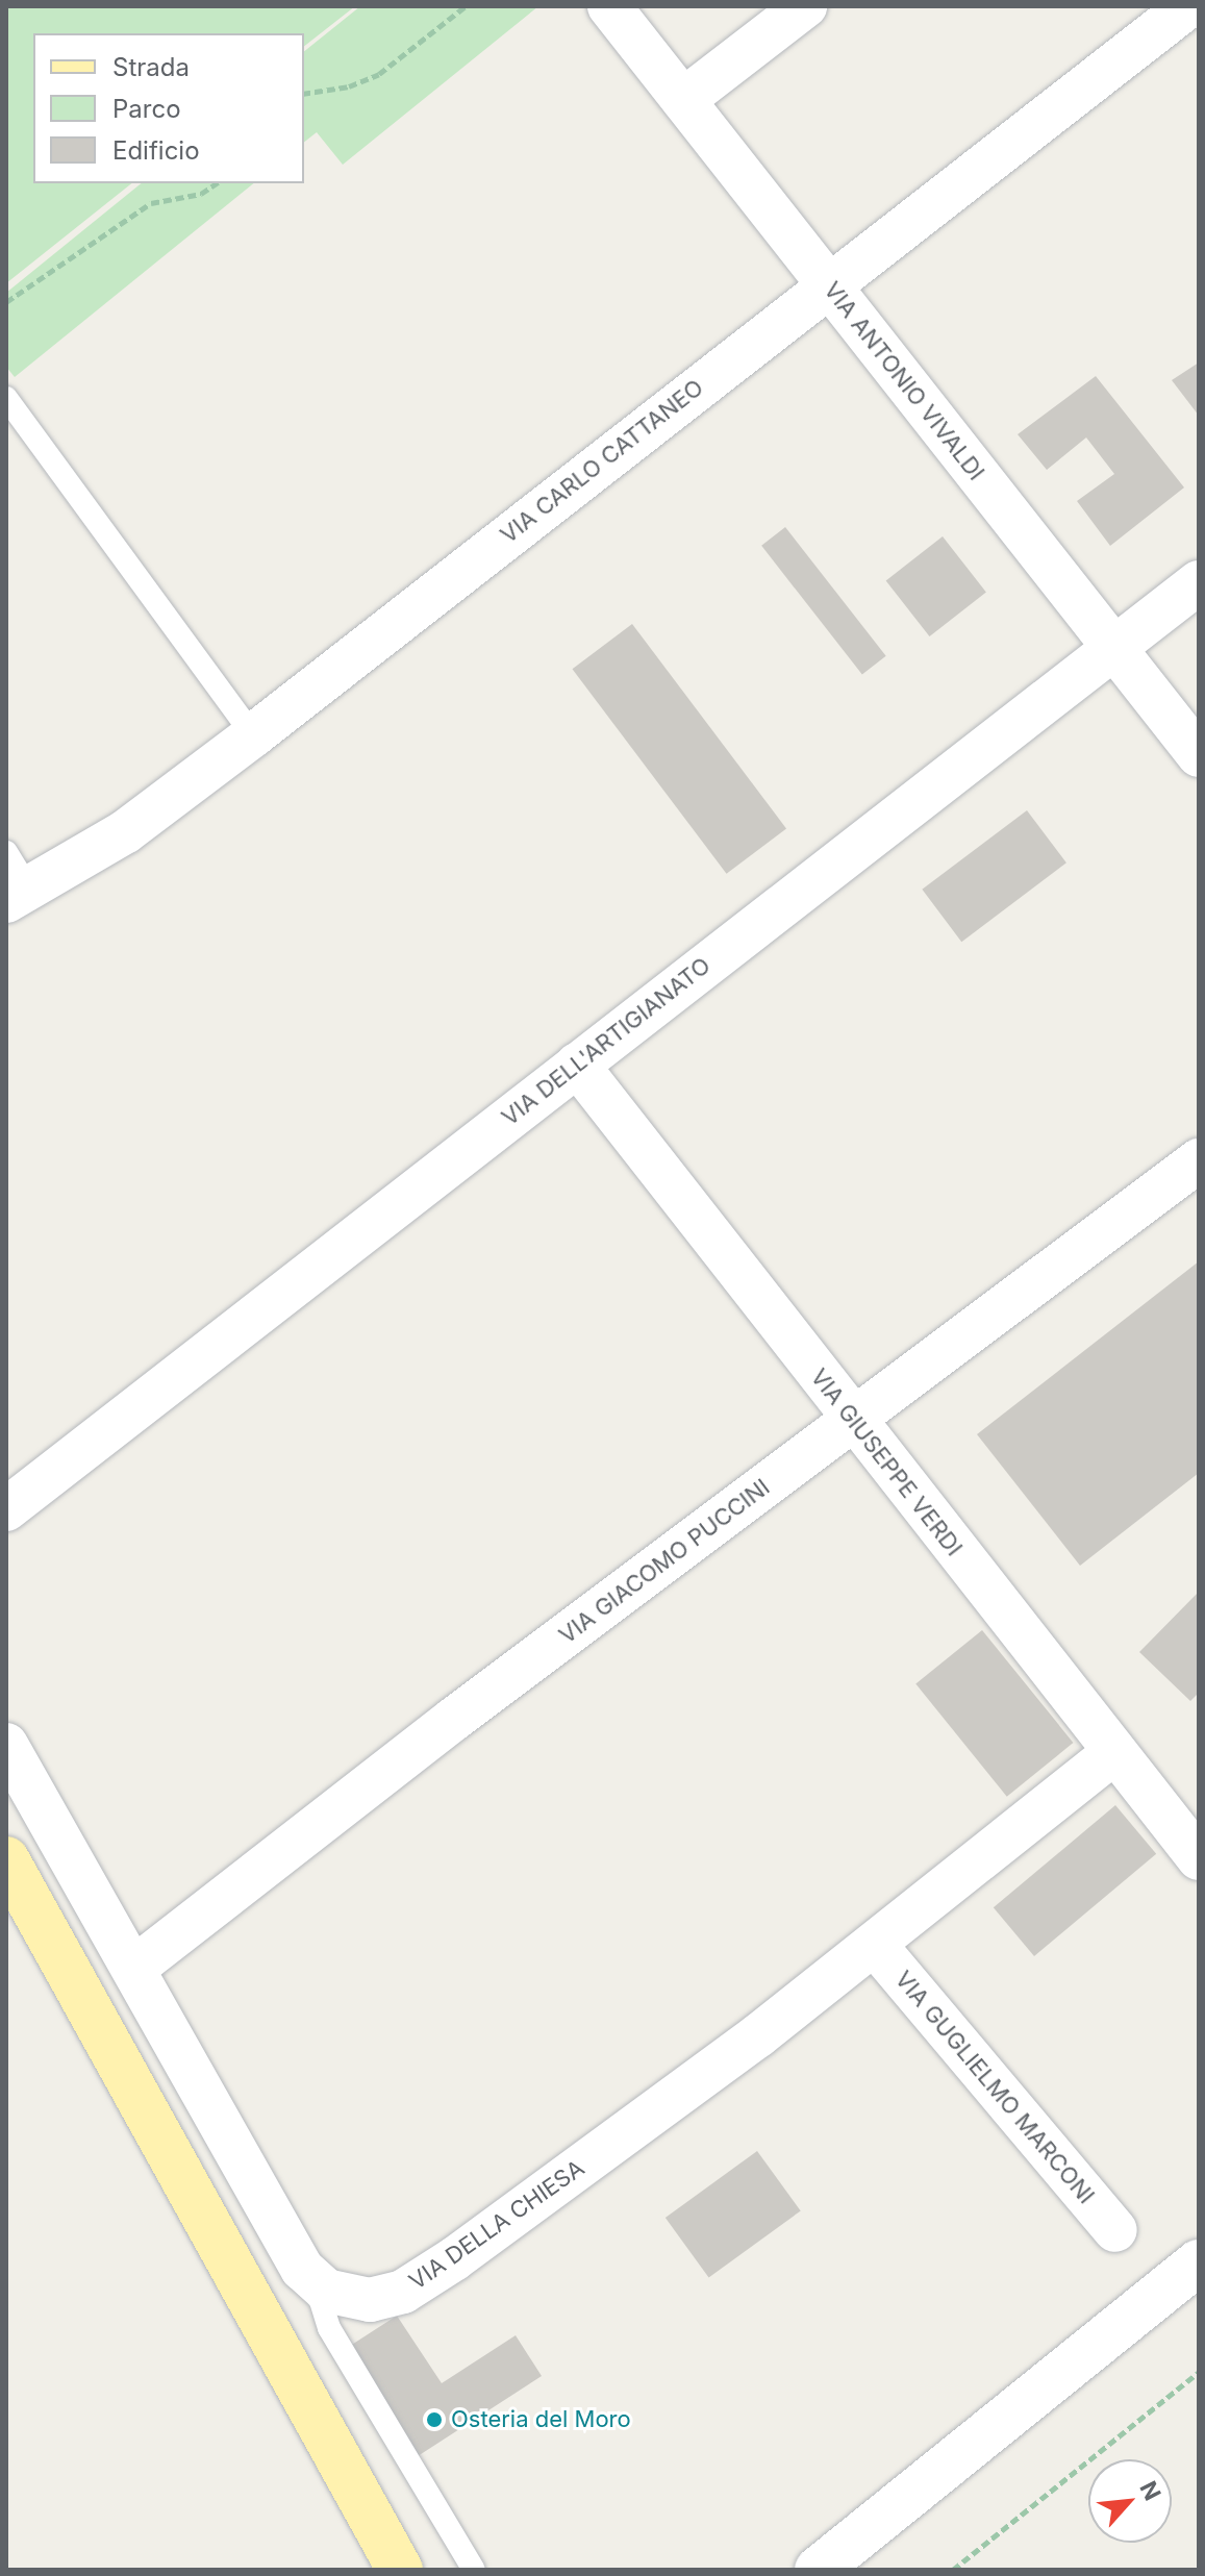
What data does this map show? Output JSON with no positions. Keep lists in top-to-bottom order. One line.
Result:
{"streets":{"street":["VIA ANTONIO VIVALDI","VIA CARLO CATTANEO","VIA DELL'ARTIGIANATO","VIA GIUSEPPE VERDI","VIA GIACOMO PUCCINI","VIA GUGLIELMO MARCONI","VIA DELLA CHIESA"]},"crossings":[["VIA ANTONIO VIVALDI","VIA CARLO CATTANEO"],["VIA ANTONIO VIVALDI","VIA DELL'ARTIGIANATO"],["VIA DELL'ARTIGIANATO","VIA GIUSEPPE VERDI"],["VIA GIUSEPPE VERDI","VIA GIACOMO PUCCINI"],["VIA GIUSEPPE VERDI","VIA DELLA CHIESA"],["VIA GUGLIELMO MARCONI","VIA DELLA CHIESA"]],"places":["Osteria del Moro"],"legend":["Strada","Parco","Edificio"],"north":"top right"}
